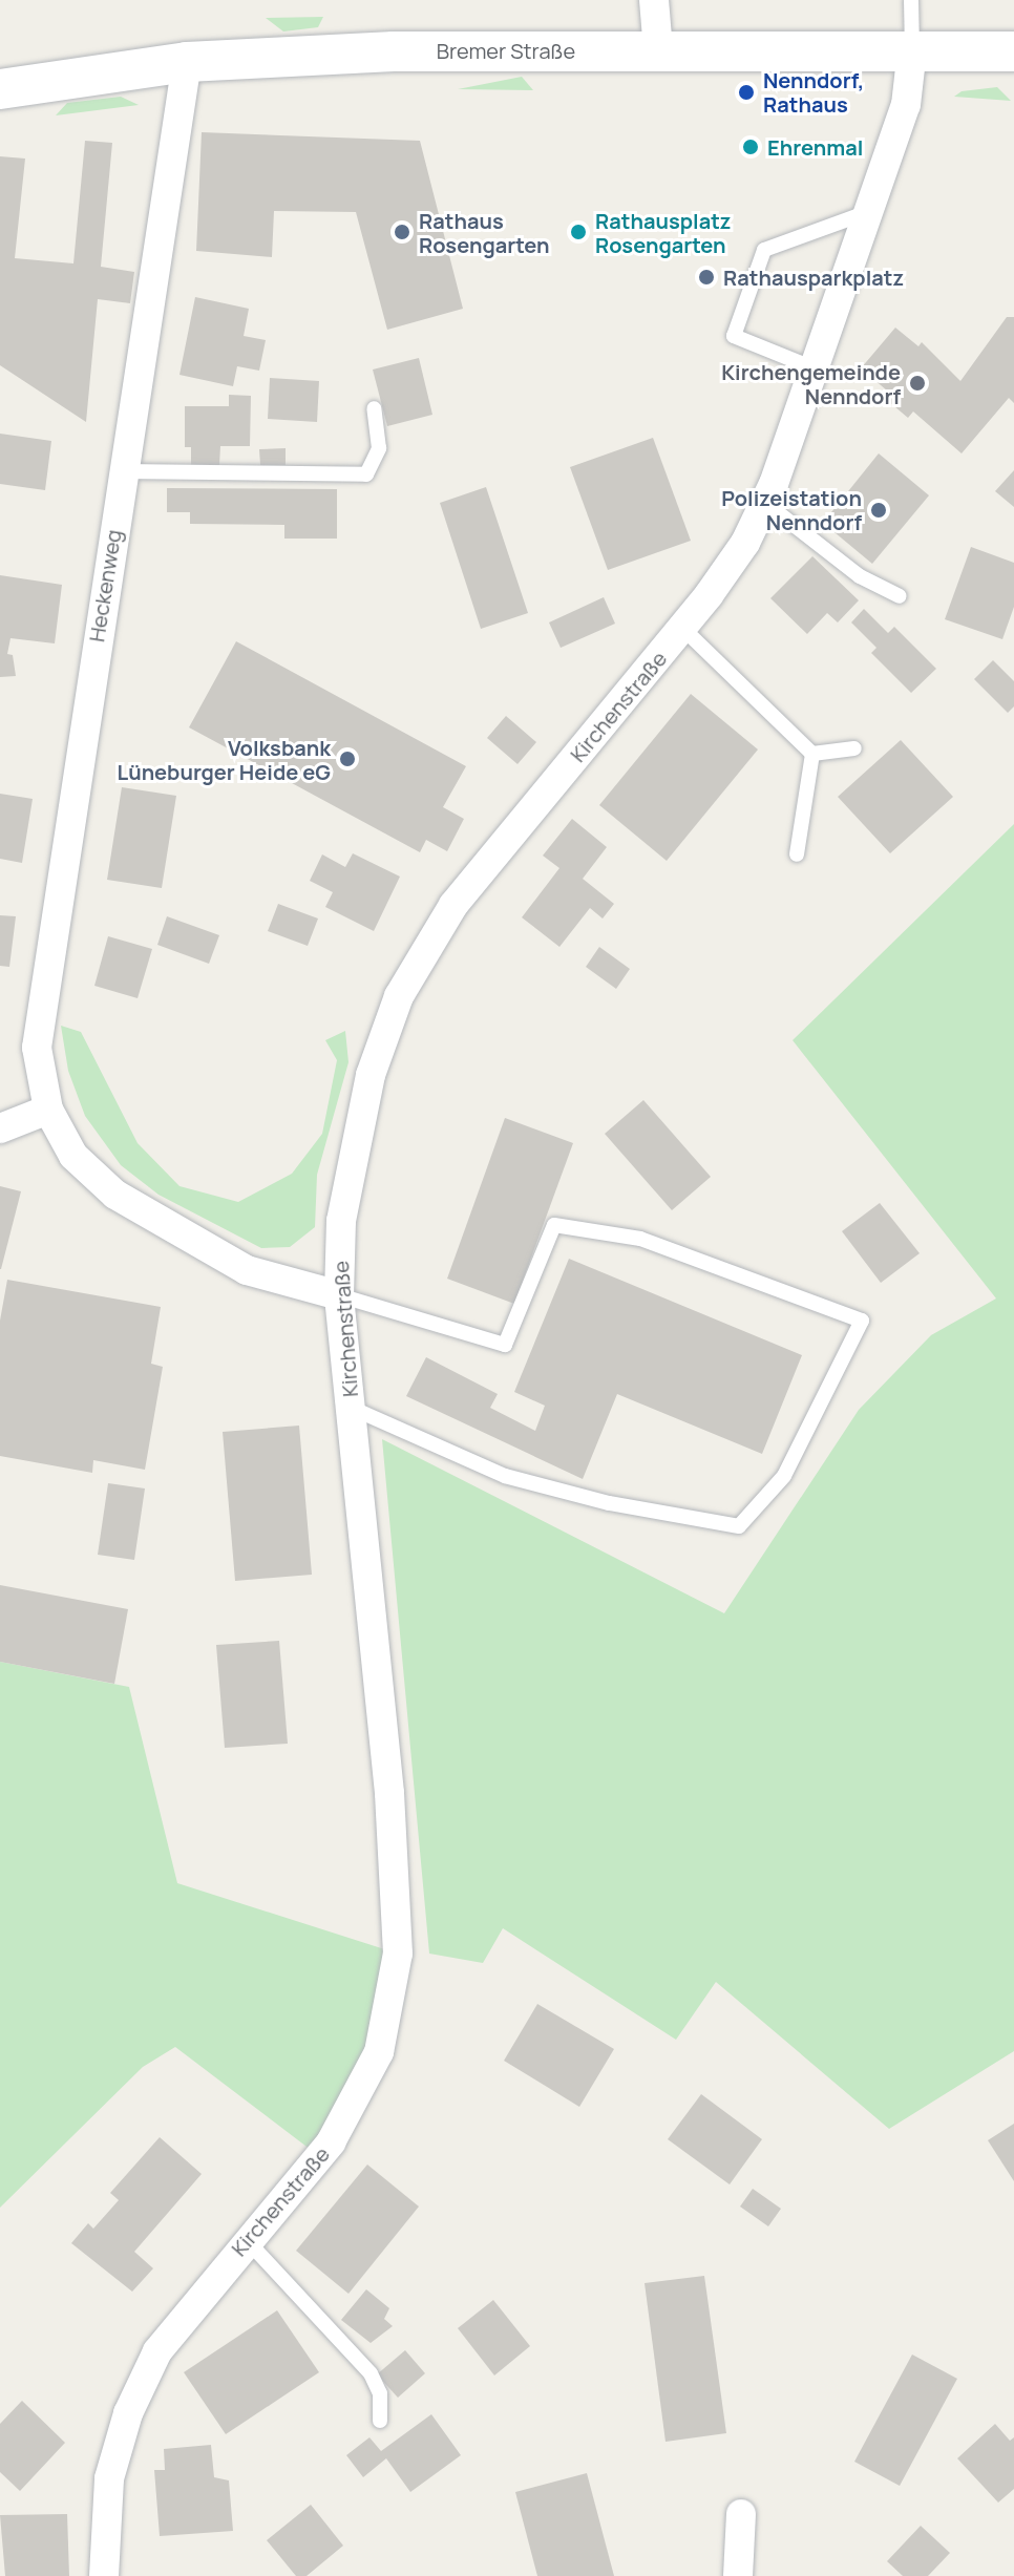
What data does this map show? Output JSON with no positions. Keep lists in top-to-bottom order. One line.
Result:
{"streets":{"main road":["Bremer Straße"],"street":["Heckenweg","Kirchenstraße"]},"crossings":[["Bremer Straße","Heckenweg"],["Bremer Straße","Kirchenstraße"],["Heckenweg","Kirchenstraße"]],"places":["Nenndorf, Rathaus","Ehrenmal","Rathaus Rosengarten","Rathausplatz Rosengarten","Rathausparkplatz","Kirchengemeinde Nenndorf","Polizeistation Nenndorf","Volksbank Lüneburger Heide eG"]}
